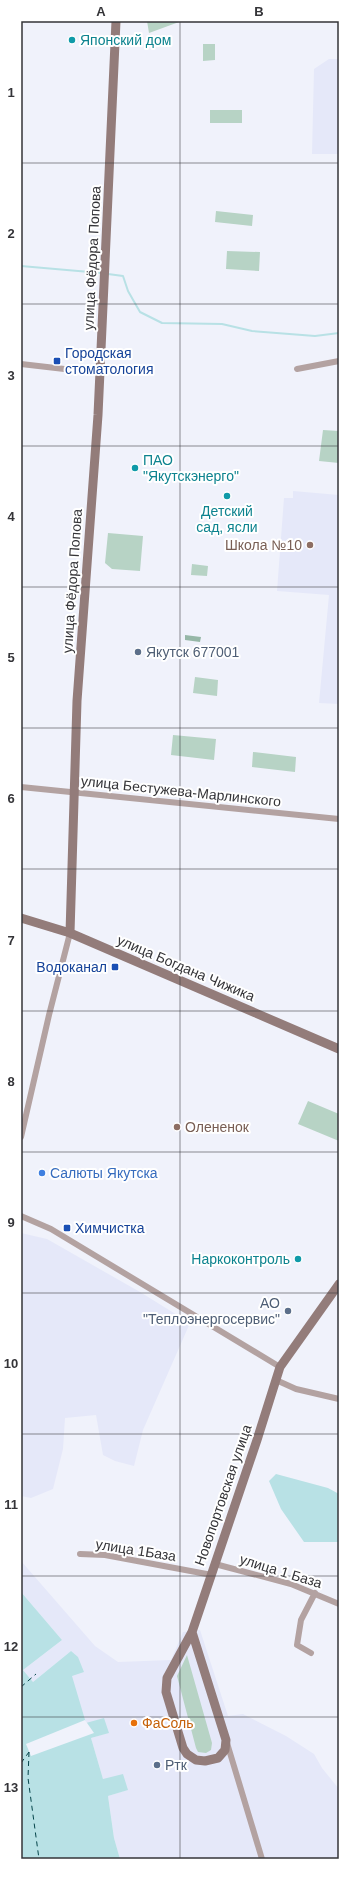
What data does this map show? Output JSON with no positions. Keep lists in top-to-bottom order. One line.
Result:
{"streets":{"street":["улица Фёдора Попова","улица Бестужева-Марлинского","улица Богдана Чижика","Новопортовская улица","улица 1База","улица 1 База"]},"crossings":[["улица Фёдора Попова","улица Бестужева-Марлинского"],["улица Фёдора Попова","улица Богдана Чижика"],["Новопортовская улица","улица 1База"],["Новопортовская улица","улица 1 База"]],"places":{"other":["Японский дом","ПАО \"Якутскэнерго\"","Детский сад, ясли","Школа №10","Якутск 677001","Олененок","Салюты Якутска","Наркоконтроль","АО \"Теплоэнергосервис\"","ФаСоль","Ртк"],"transit":["Городская стоматология","Водоканал","Химчистка"]},"grid":{"columns":["A","B"],"rows":["1","2","3","4","5","6","7","8","9","10","11","12","13"]}}
